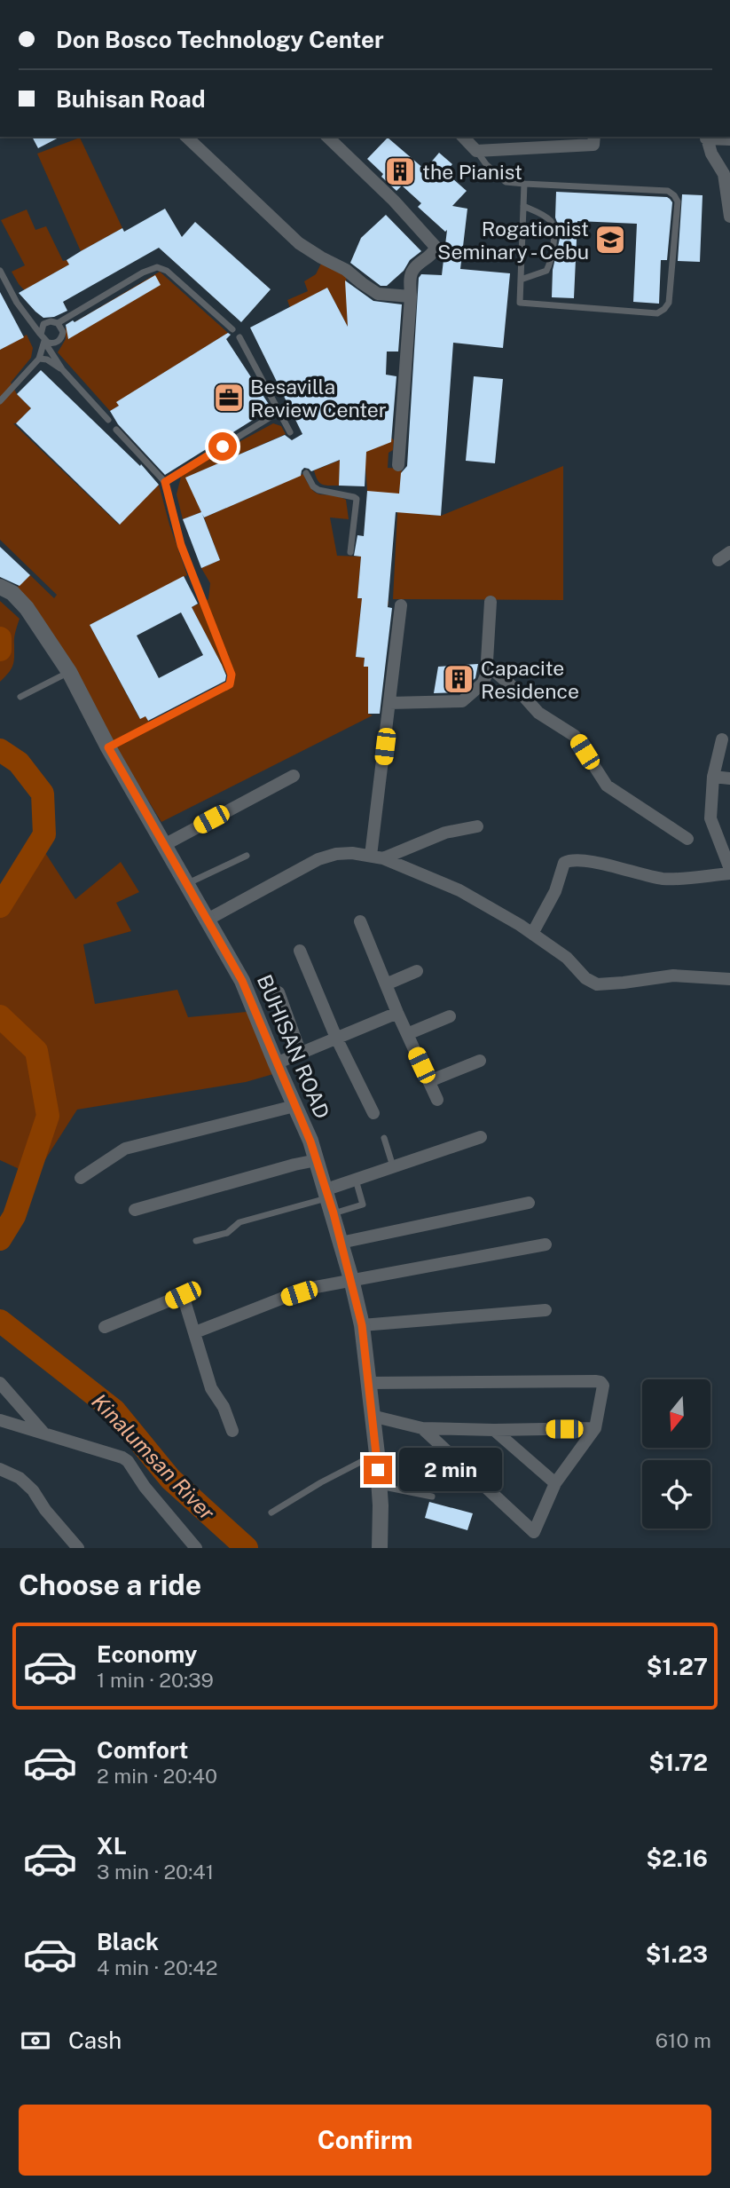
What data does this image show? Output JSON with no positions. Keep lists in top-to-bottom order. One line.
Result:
{"streets":{"street":["BUHISAN ROAD"]},"water":["Kinalumsan River"],"places":{"building":["the Pianist","Capacite Residence"],"school or university":["Rogationist Seminary - Cebu"],"office":["Besavilla Review Center"]},"north":"bottom","page":{"banner":["Don Bosco Technology Center","Buhisan Road"],"bubble":"2 min","heading":"Choose a ride","list":[{"name":"Economy","note":"1 min · 20:39","value":"$1.27"},{"name":"Comfort","note":"2 min · 20:40","value":"$1.72"},{"name":"XL","note":"3 min · 20:41","value":"$2.16"},{"name":"Black","note":"4 min · 20:42","value":"$1.23"}],"pay":["Cash","610 m"],"buttons":"Confirm"}}
